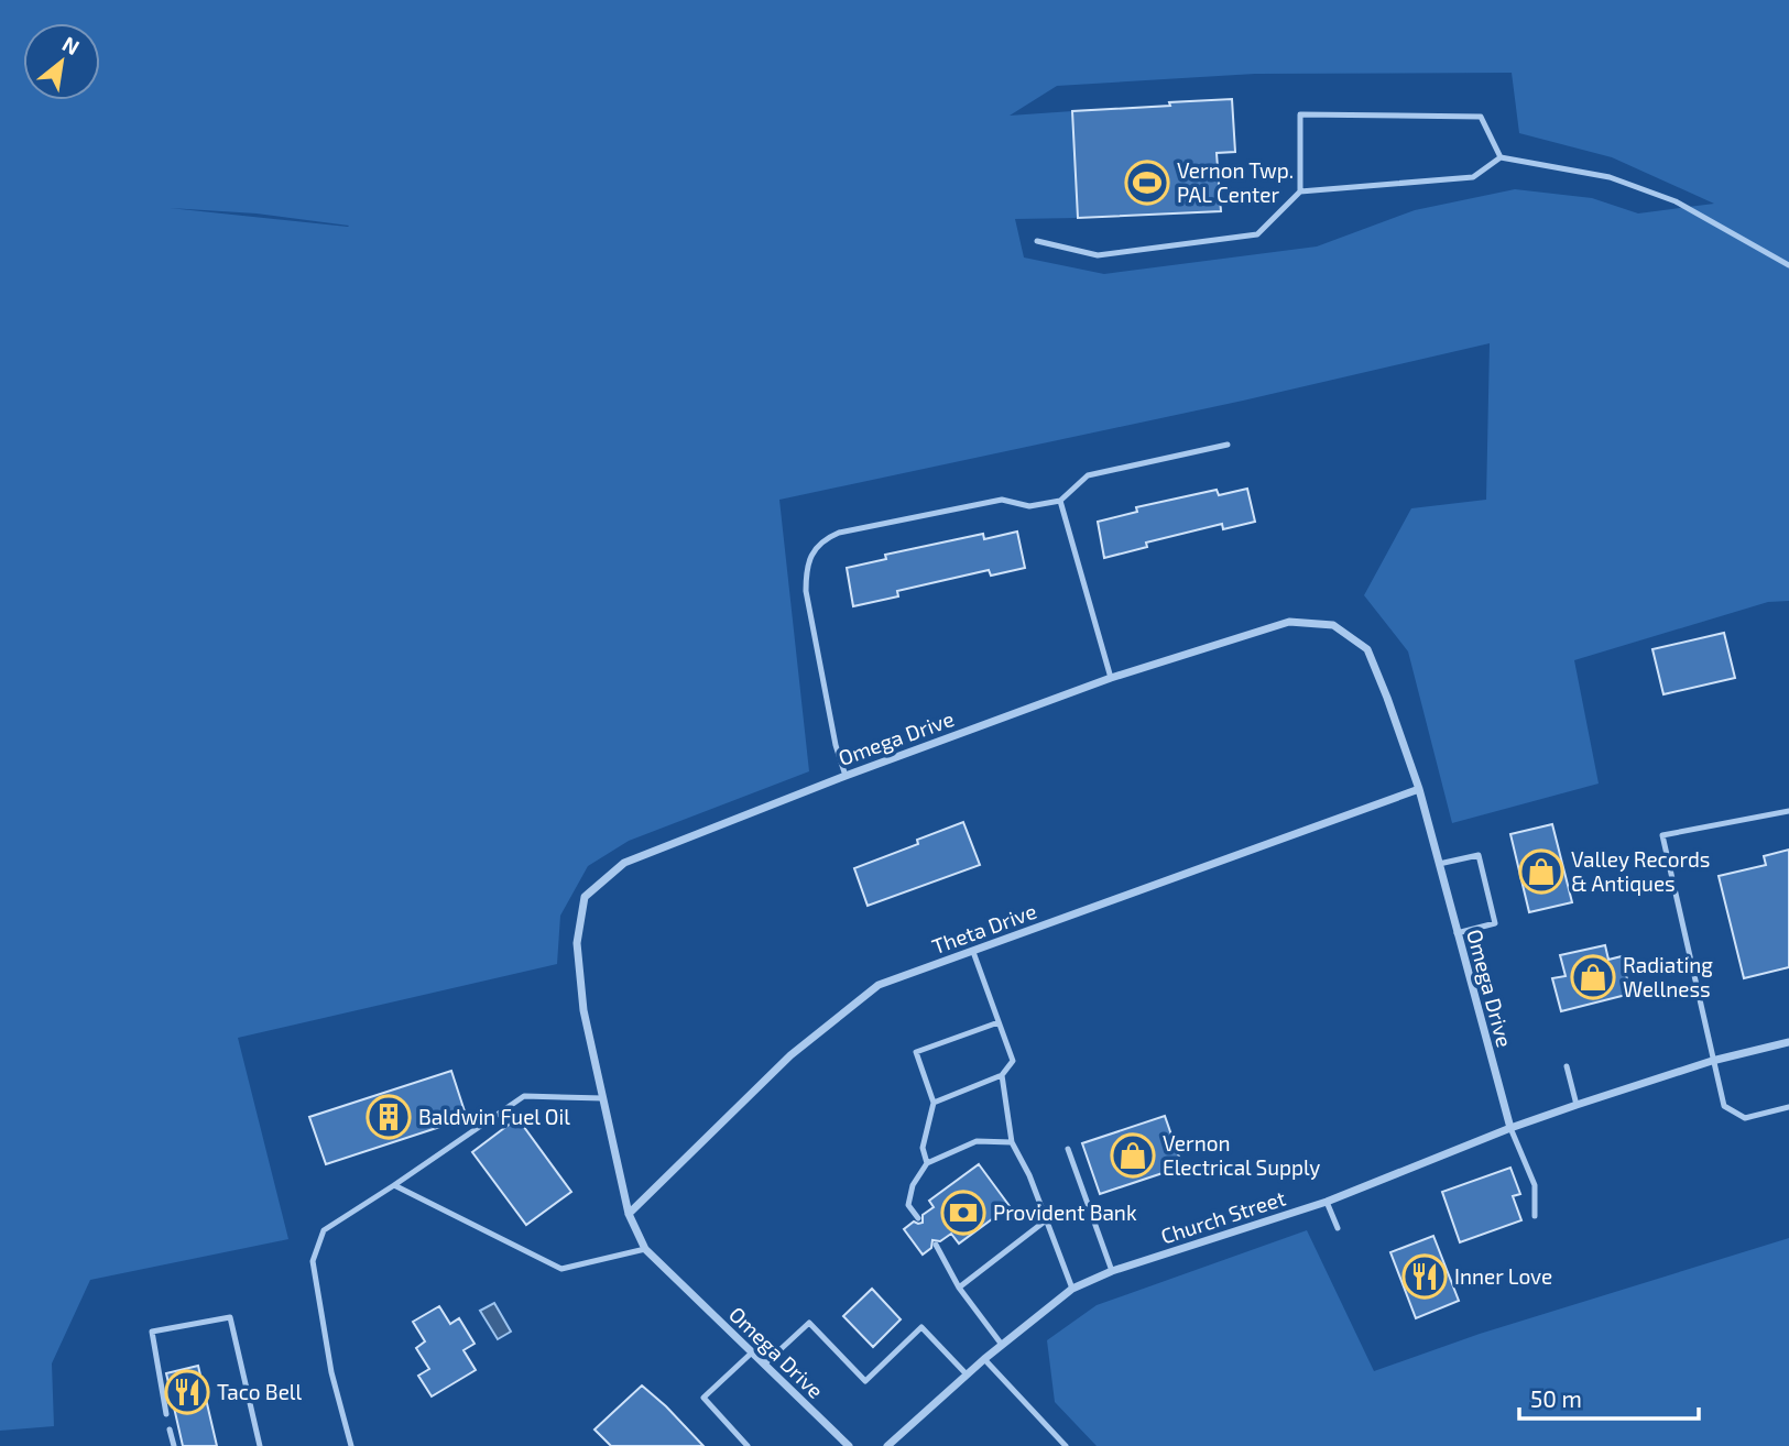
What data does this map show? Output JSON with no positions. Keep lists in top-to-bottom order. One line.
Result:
{"streets":{"street":["Omega Drive","Theta Drive","Church Street"]},"crossings":[["Omega Drive","Theta Drive"],["Omega Drive","Church Street"]],"places":{"sports":["Vernon Twp. PAL Center"],"shop":["Valley Records & Antiques","Radiating Wellness","Vernon Electrical Supply"],"building":["Baldwin Fuel Oil"],"bank":["Provident Bank"],"restaurant":["Inner Love","Taco Bell"]},"scale_bar":"50 m","north":"top right"}
